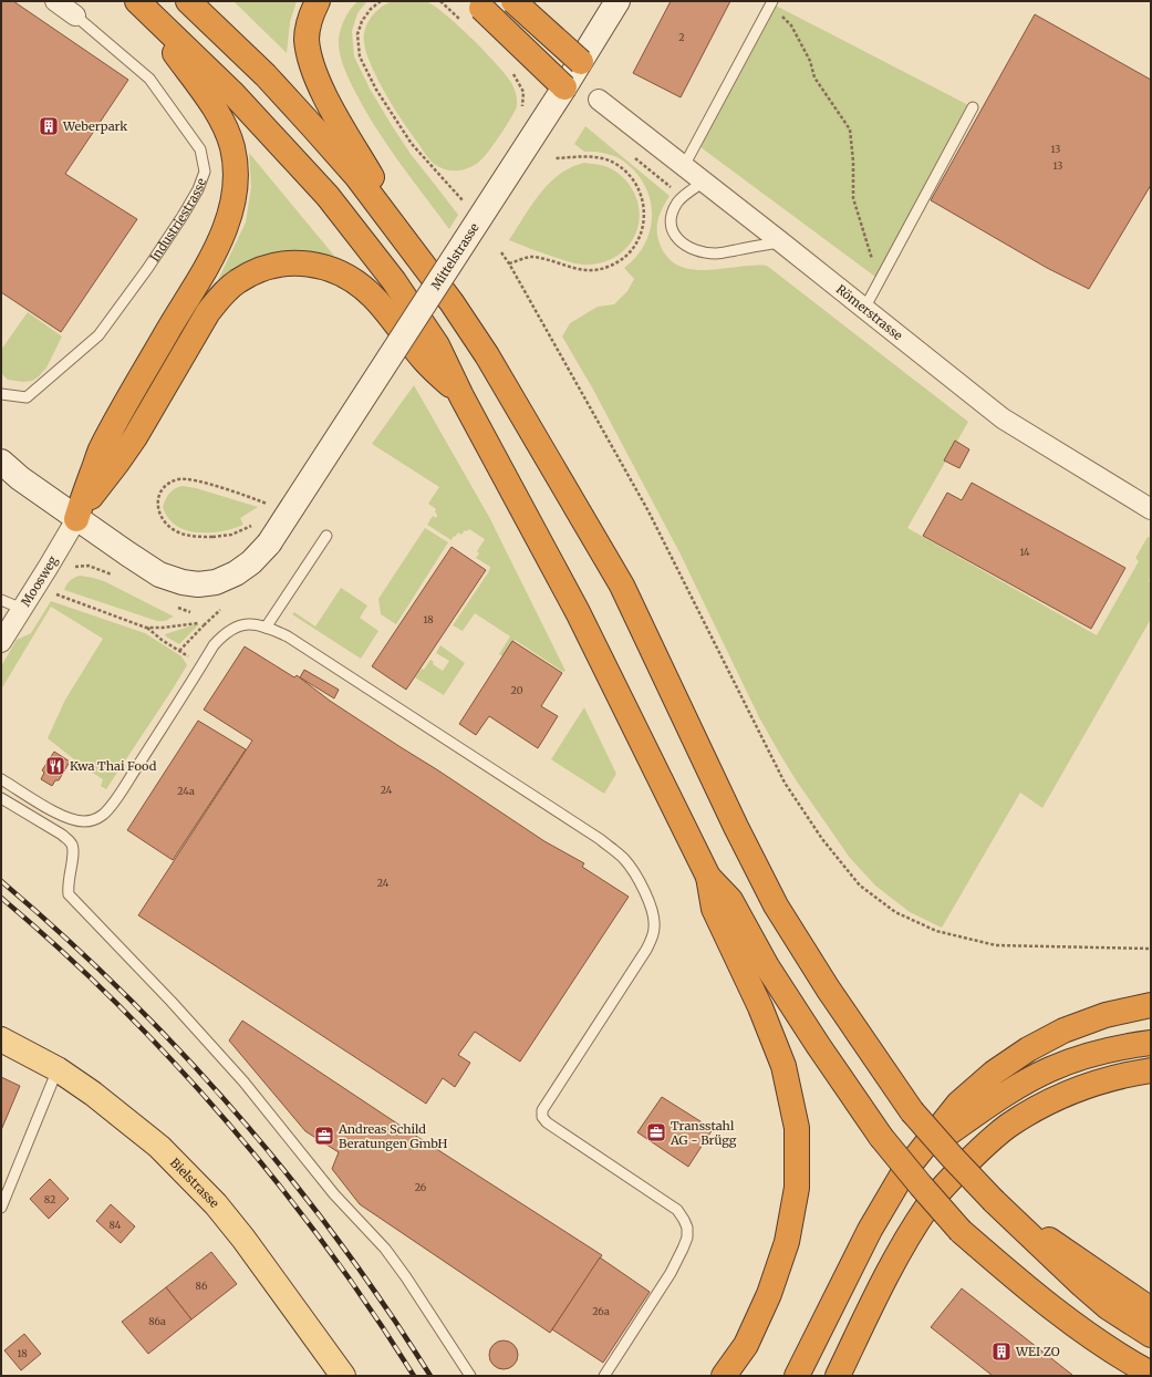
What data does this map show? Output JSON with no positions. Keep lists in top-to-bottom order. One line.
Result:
{"streets":{"main road":["Mittelstrasse","Bielstrasse"],"street":["Römerstrasse","Moosweg"],"lane":["Industriestrasse"]},"places":{"building":["Weberpark","WEI ZO"],"restaurant":["Kwa Thai Food"],"office":["Transstahl AG - Brügg","Andreas Schild Beratungen GmbH"]},"house_numbers":["2","13","13","14","18","20","24","24a","24","26","82","84","86","26a","86a","18"]}
